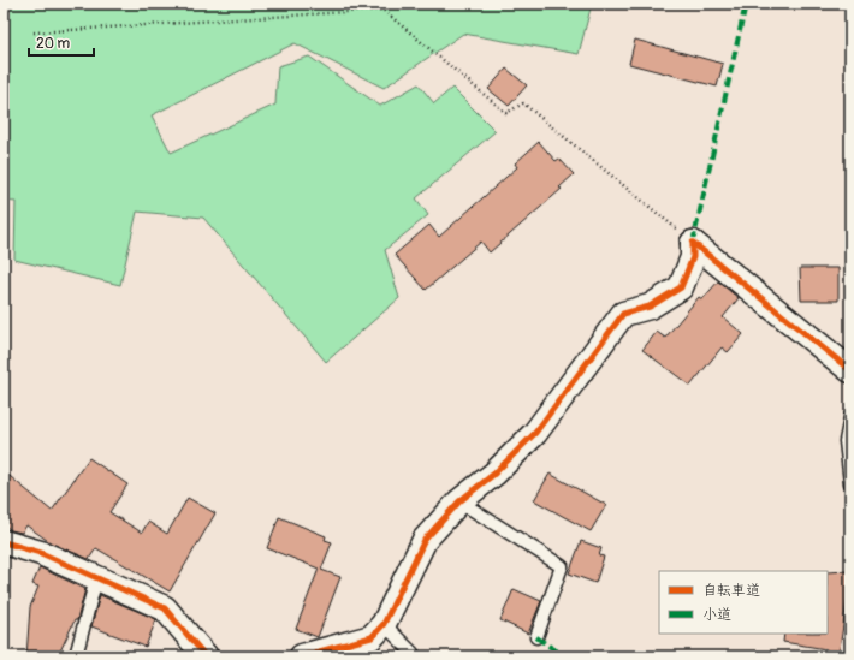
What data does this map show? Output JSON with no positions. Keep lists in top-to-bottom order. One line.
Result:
{"legend":["自転車道","小道"],"scale_bar":"20 m"}
